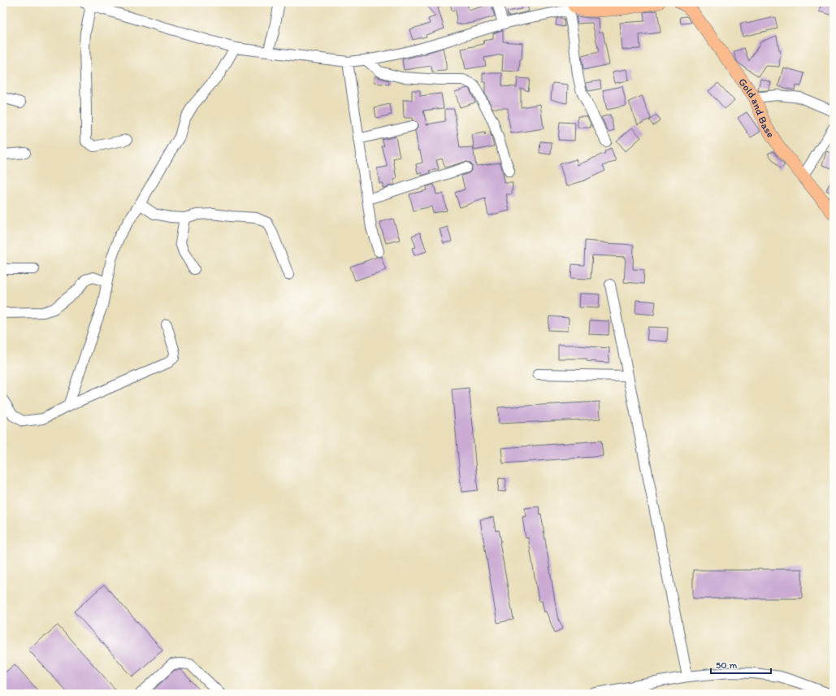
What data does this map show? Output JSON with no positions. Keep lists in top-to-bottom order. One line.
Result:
{"streets":{"main road":["Gold and Base"]},"scale_bar":"50 m"}
